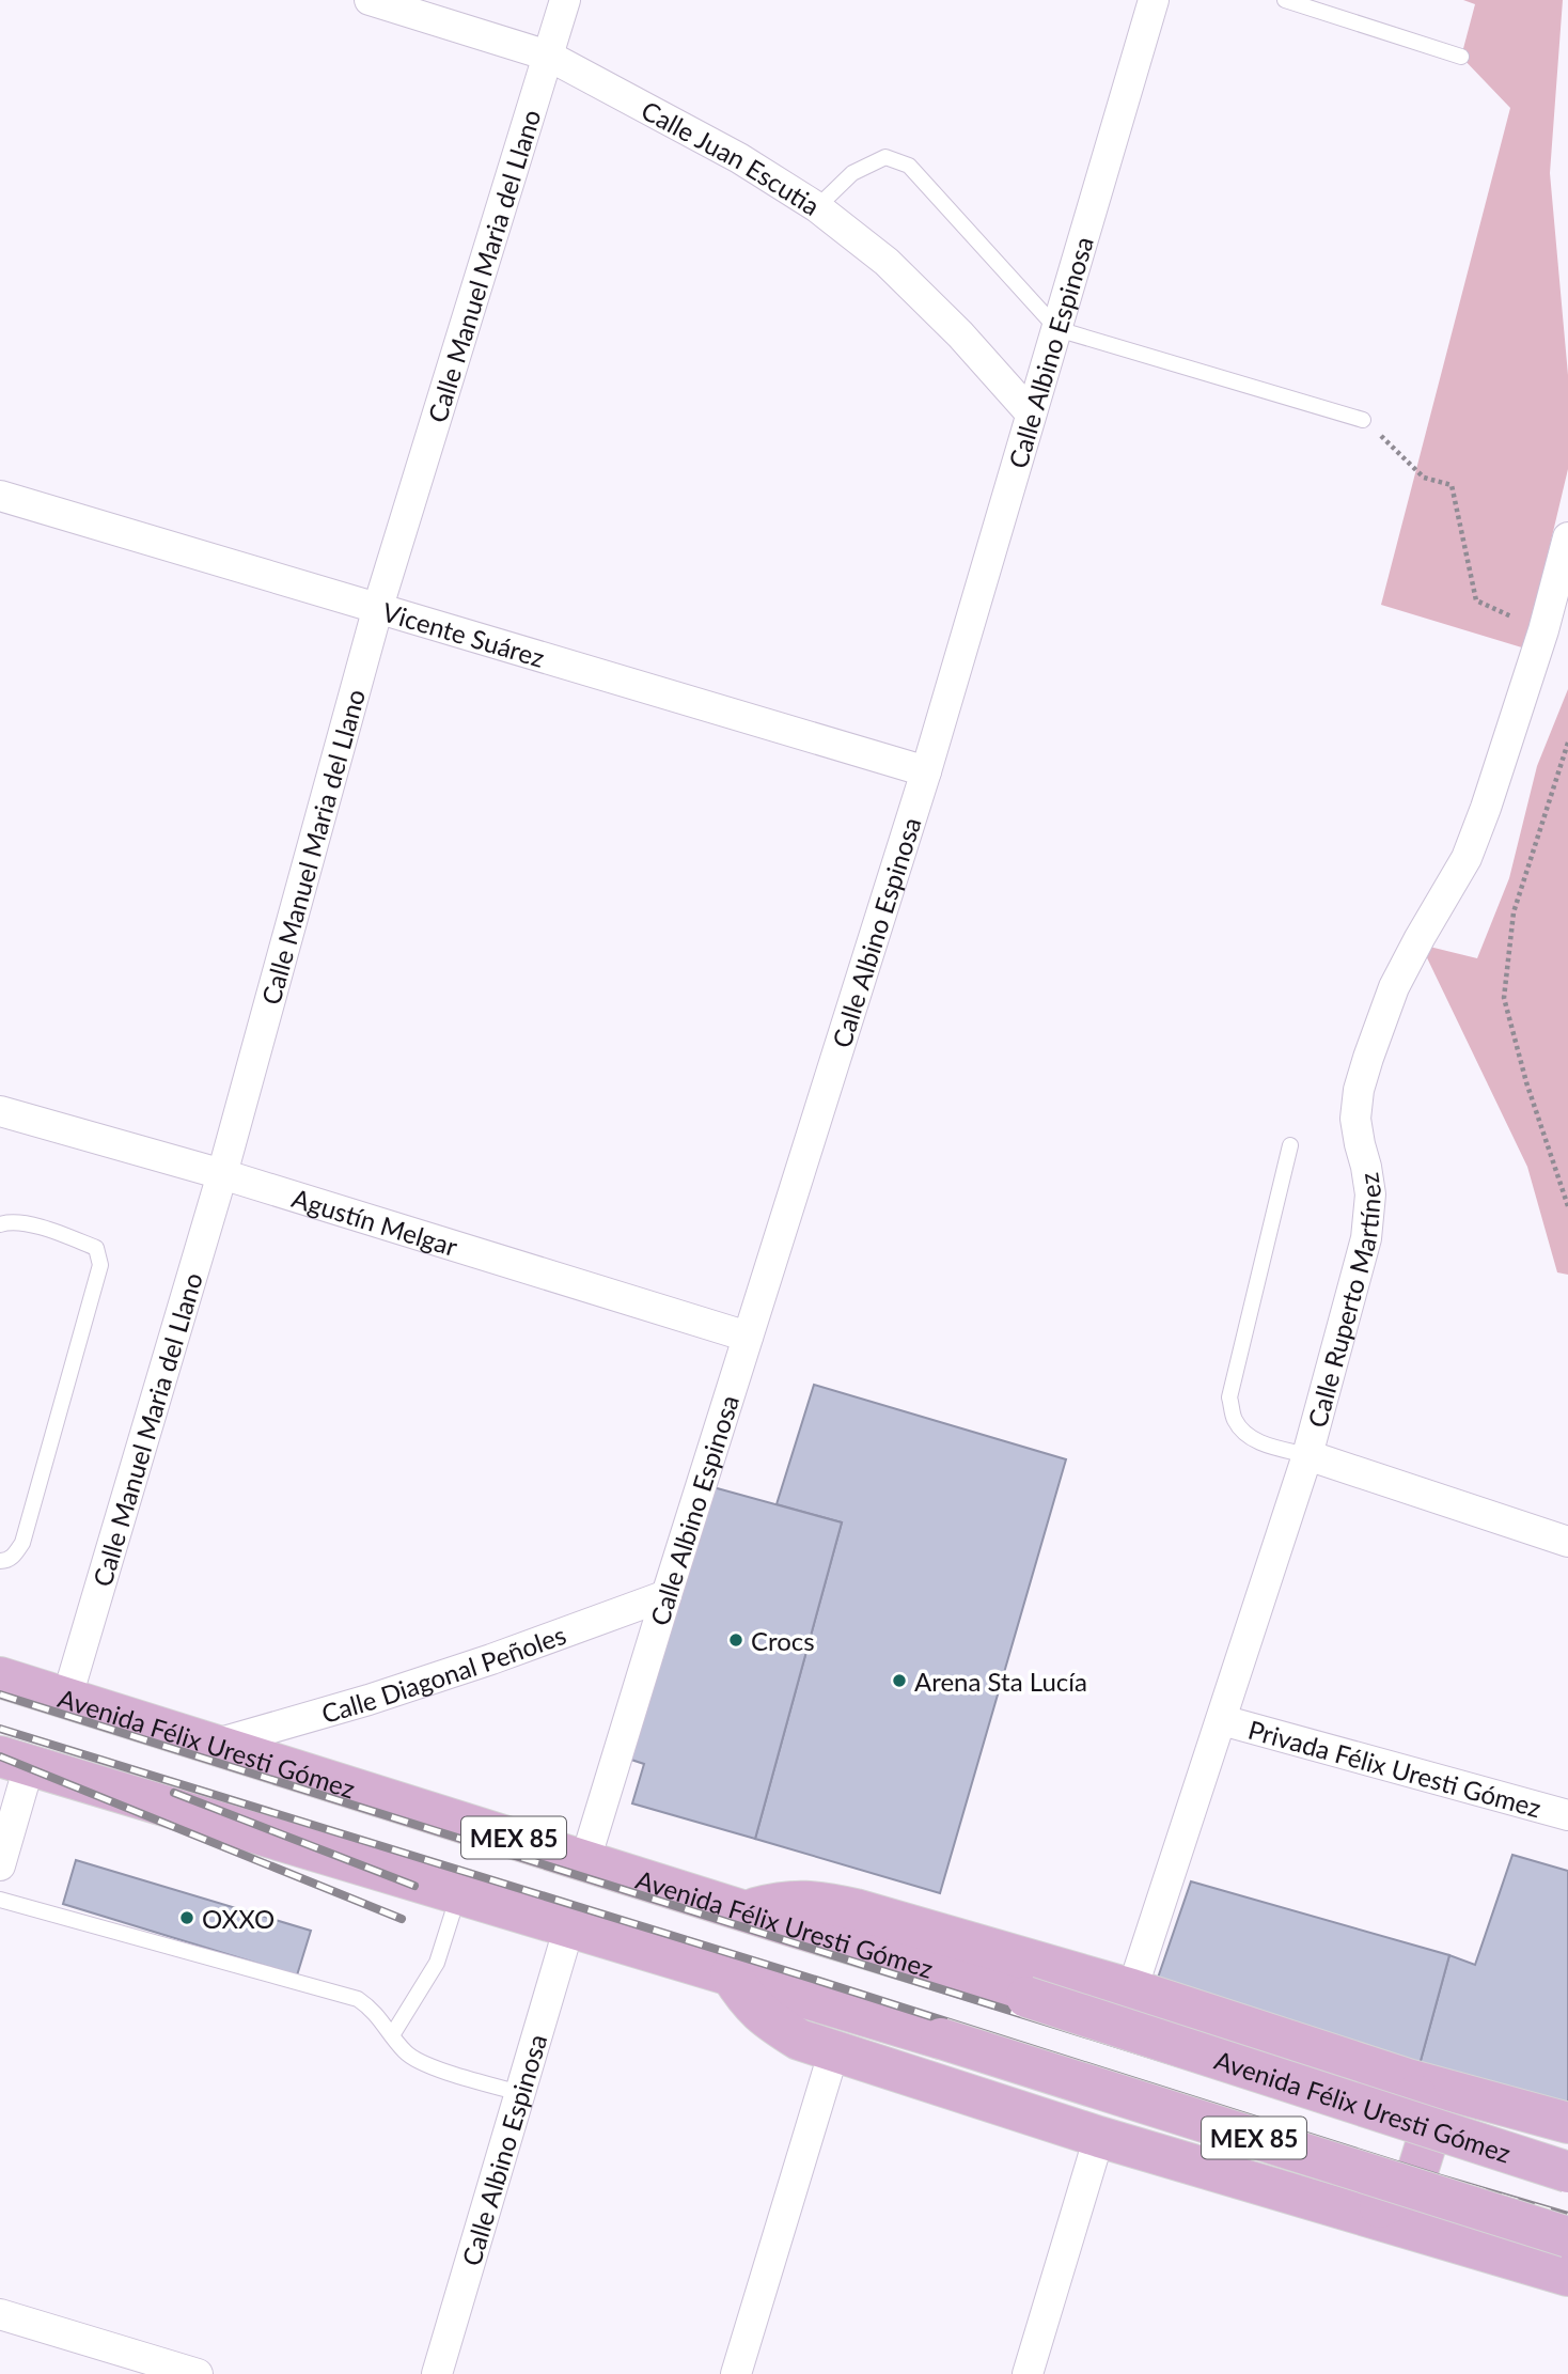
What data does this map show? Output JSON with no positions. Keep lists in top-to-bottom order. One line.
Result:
{"streets":{"main road":["Avenida Félix Uresti Gómez","MEX 85"],"street":["Calle Juan Escutia","Calle Manuel Maria del Llano","Calle Albino Espinosa","Vicente Suárez","Agustín Melgar","Calle Ruperto Martínez","Calle Diagonal Peñoles","Privada Félix Uresti Gómez"]},"crossings":[["Calle Juan Escutia","Calle Manuel Maria del Llano"],["Calle Juan Escutia","Calle Albino Espinosa"],["Calle Manuel Maria del Llano","Vicente Suárez"],["Calle Manuel Maria del Llano","Agustín Melgar"],["Calle Manuel Maria del Llano","Avenida Félix Uresti Gómez"],["Calle Albino Espinosa","Vicente Suárez"],["Calle Albino Espinosa","Agustín Melgar"],["Calle Albino Espinosa","Calle Diagonal Peñoles"],["Calle Albino Espinosa","Avenida Félix Uresti Gómez"],["Calle Albino Espinosa","MEX 85"],["Calle Ruperto Martínez","Privada Félix Uresti Gómez"],["Calle Diagonal Peñoles","Avenida Félix Uresti Gómez"]],"places":["Crocs","Arena Sta Lucía","OXXO"]}
